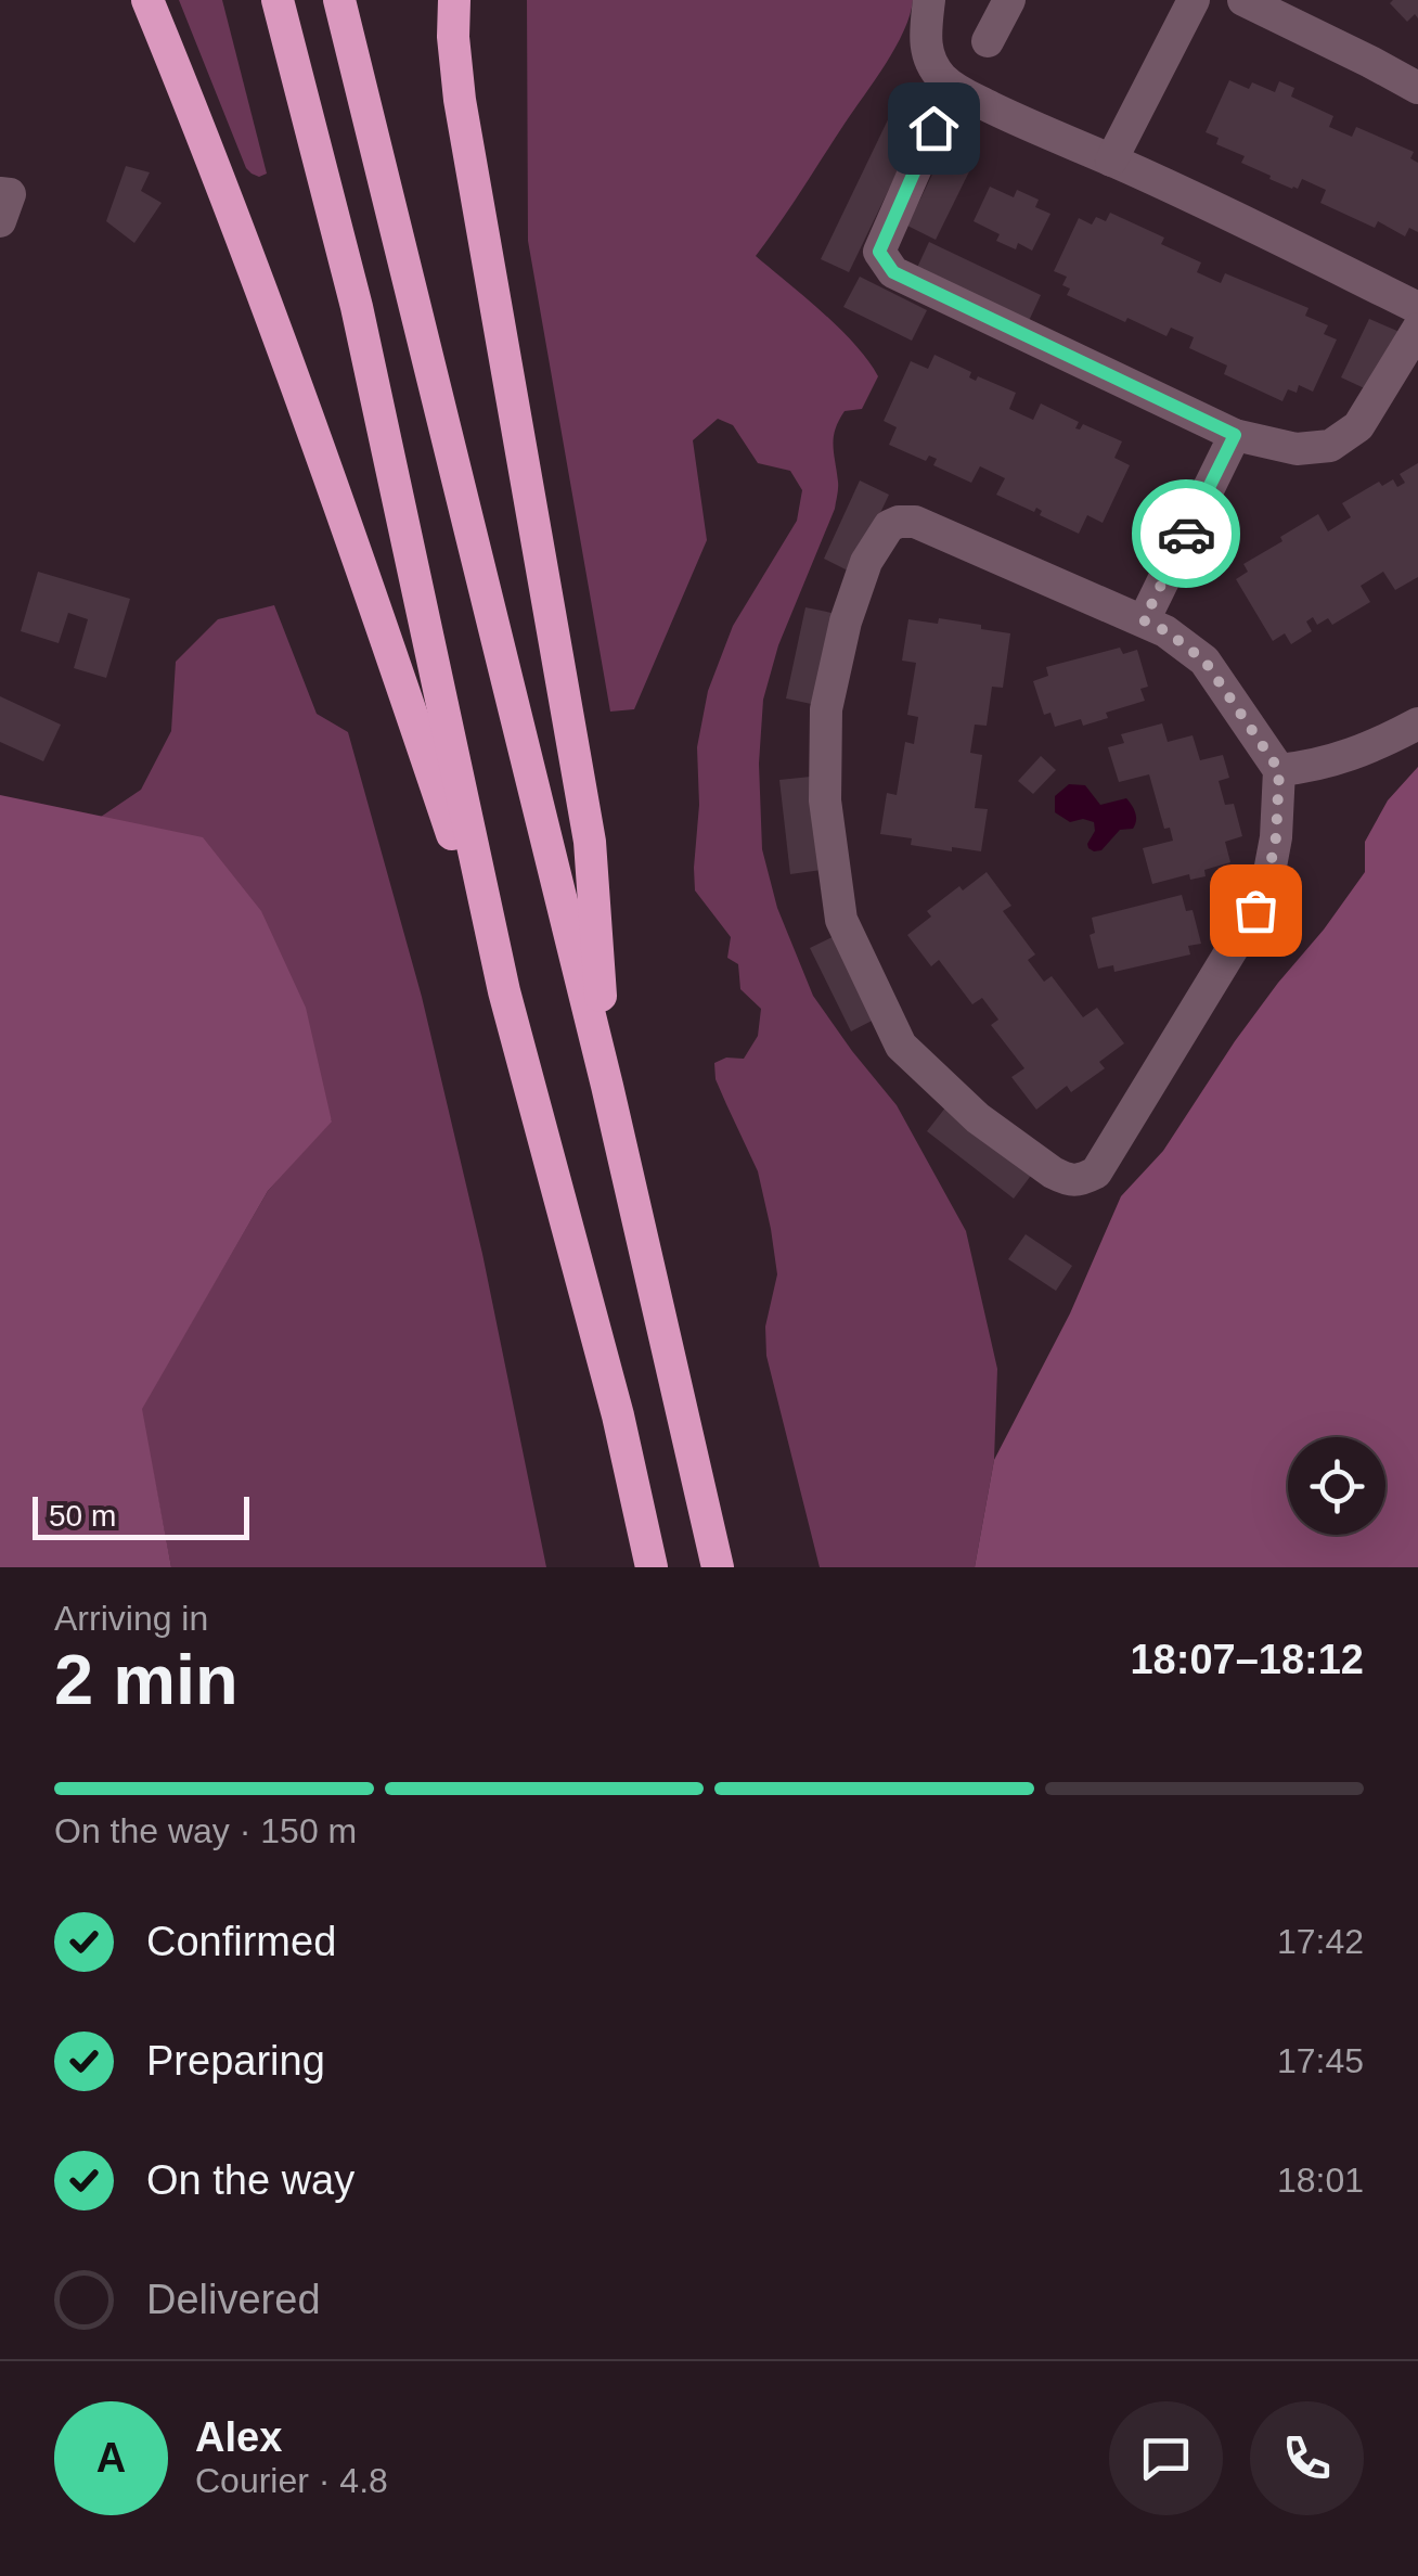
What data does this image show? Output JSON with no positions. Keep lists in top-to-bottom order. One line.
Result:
{"scale_bar":"50 m","page":{"scale":"50 m","heading":["2 min","Arriving in","18:07–18:12"],"panel":["Alex","Courier · 4.8"],"bar":"On the way · 150 m","list":[["Confirmed","17:42"],["Preparing","17:45"],["On the way","18:01"],"Delivered"],"round":"A"}}
